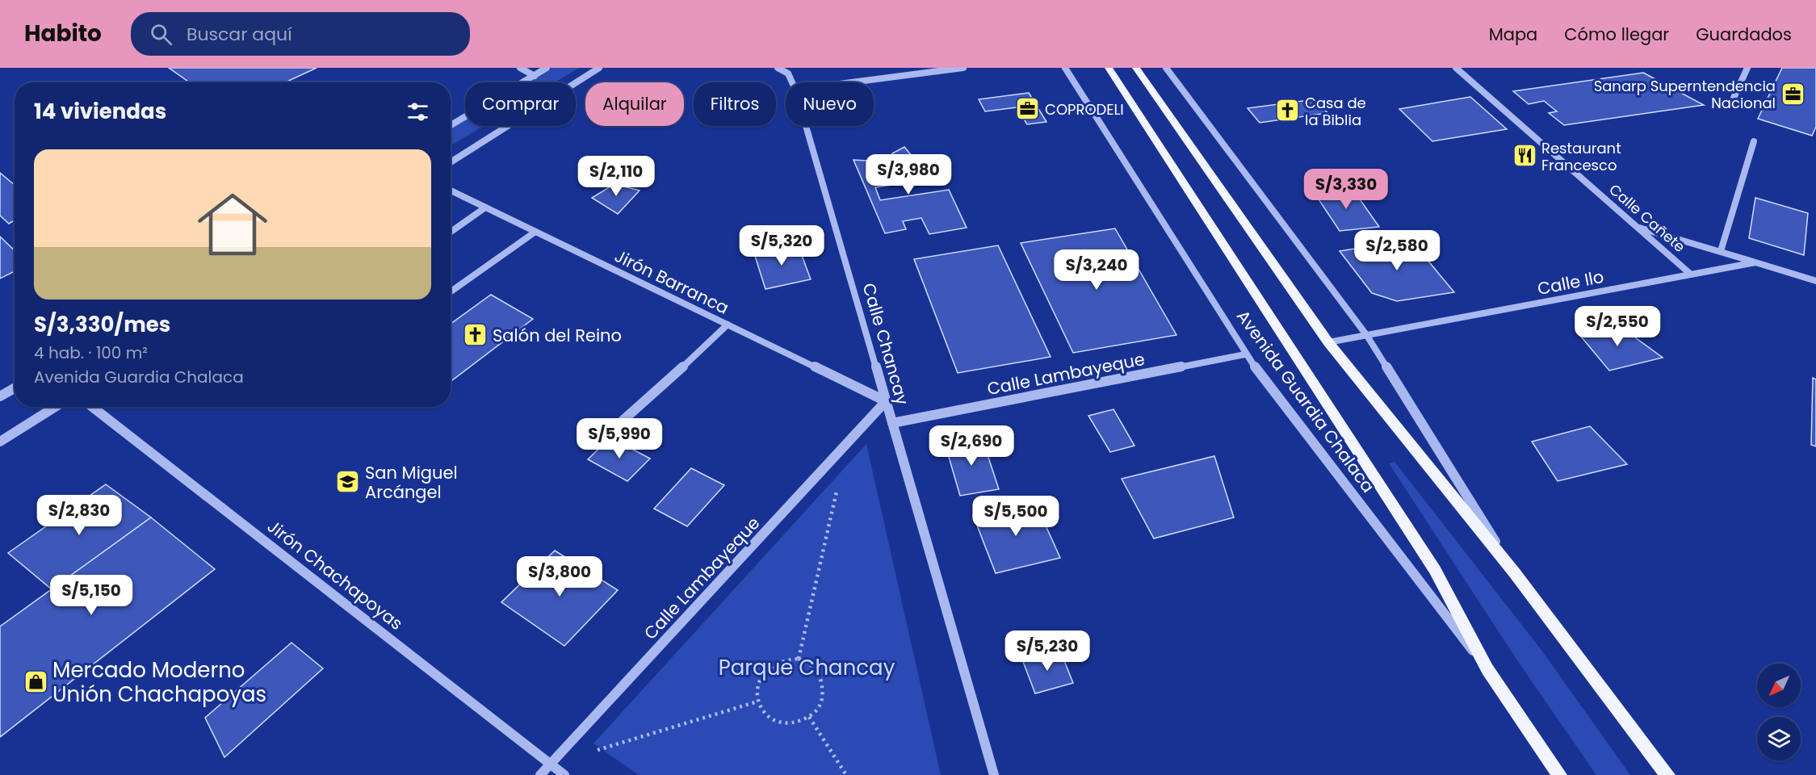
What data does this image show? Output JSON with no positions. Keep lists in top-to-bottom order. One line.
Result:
{"streets":{"main road":["Avenida Guardia Chalaca"],"street":["Calle Cañete","Jirón Barranca","Calle Ilo","Calle Chancay","Calle Lambayeque","Jirón Chachapoyas"]},"crossings":[["Calle Cañete","Calle Ilo"],["Jirón Barranca","Calle Chancay"],["Jirón Barranca","Calle Lambayeque"],["Calle Chancay","Calle Lambayeque"],["Calle Lambayeque","Avenida Guardia Chalaca"],["Calle Lambayeque","Jirón Chachapoyas"]],"parks":["Parque Chancay"],"places":{"office":["Sanarp Superntendencia Nacional","COPRODELI"],"church":["Casa de la Biblia","Salón del Reino"],"restaurant":["Restaurant Francesco"],"school or university":["San Miguel Arcángel"],"shop":["Mercado Moderno Unión Chachapoyas"]},"north":"bottom left","page":{"header":"Habito","search":"Buscar aquí","nav":["Mapa","Cómo llegar","Guardados"],"chip":["Comprar","Alquilar","Filtros","Nuevo"],"heading":"14 viviendas","list":[{"name":"S/3,330/mes","note":"4 hab. · 100 m² · Avenida Guardia Chalaca"}],"price":["S/3,980","S/2,110","S/3,330","S/5,320","S/2,580","S/3,240","S/2,550","S/5,990","S/2,690","S/2,830","S/5,500","S/3,800","S/5,150","S/5,230"]}}
